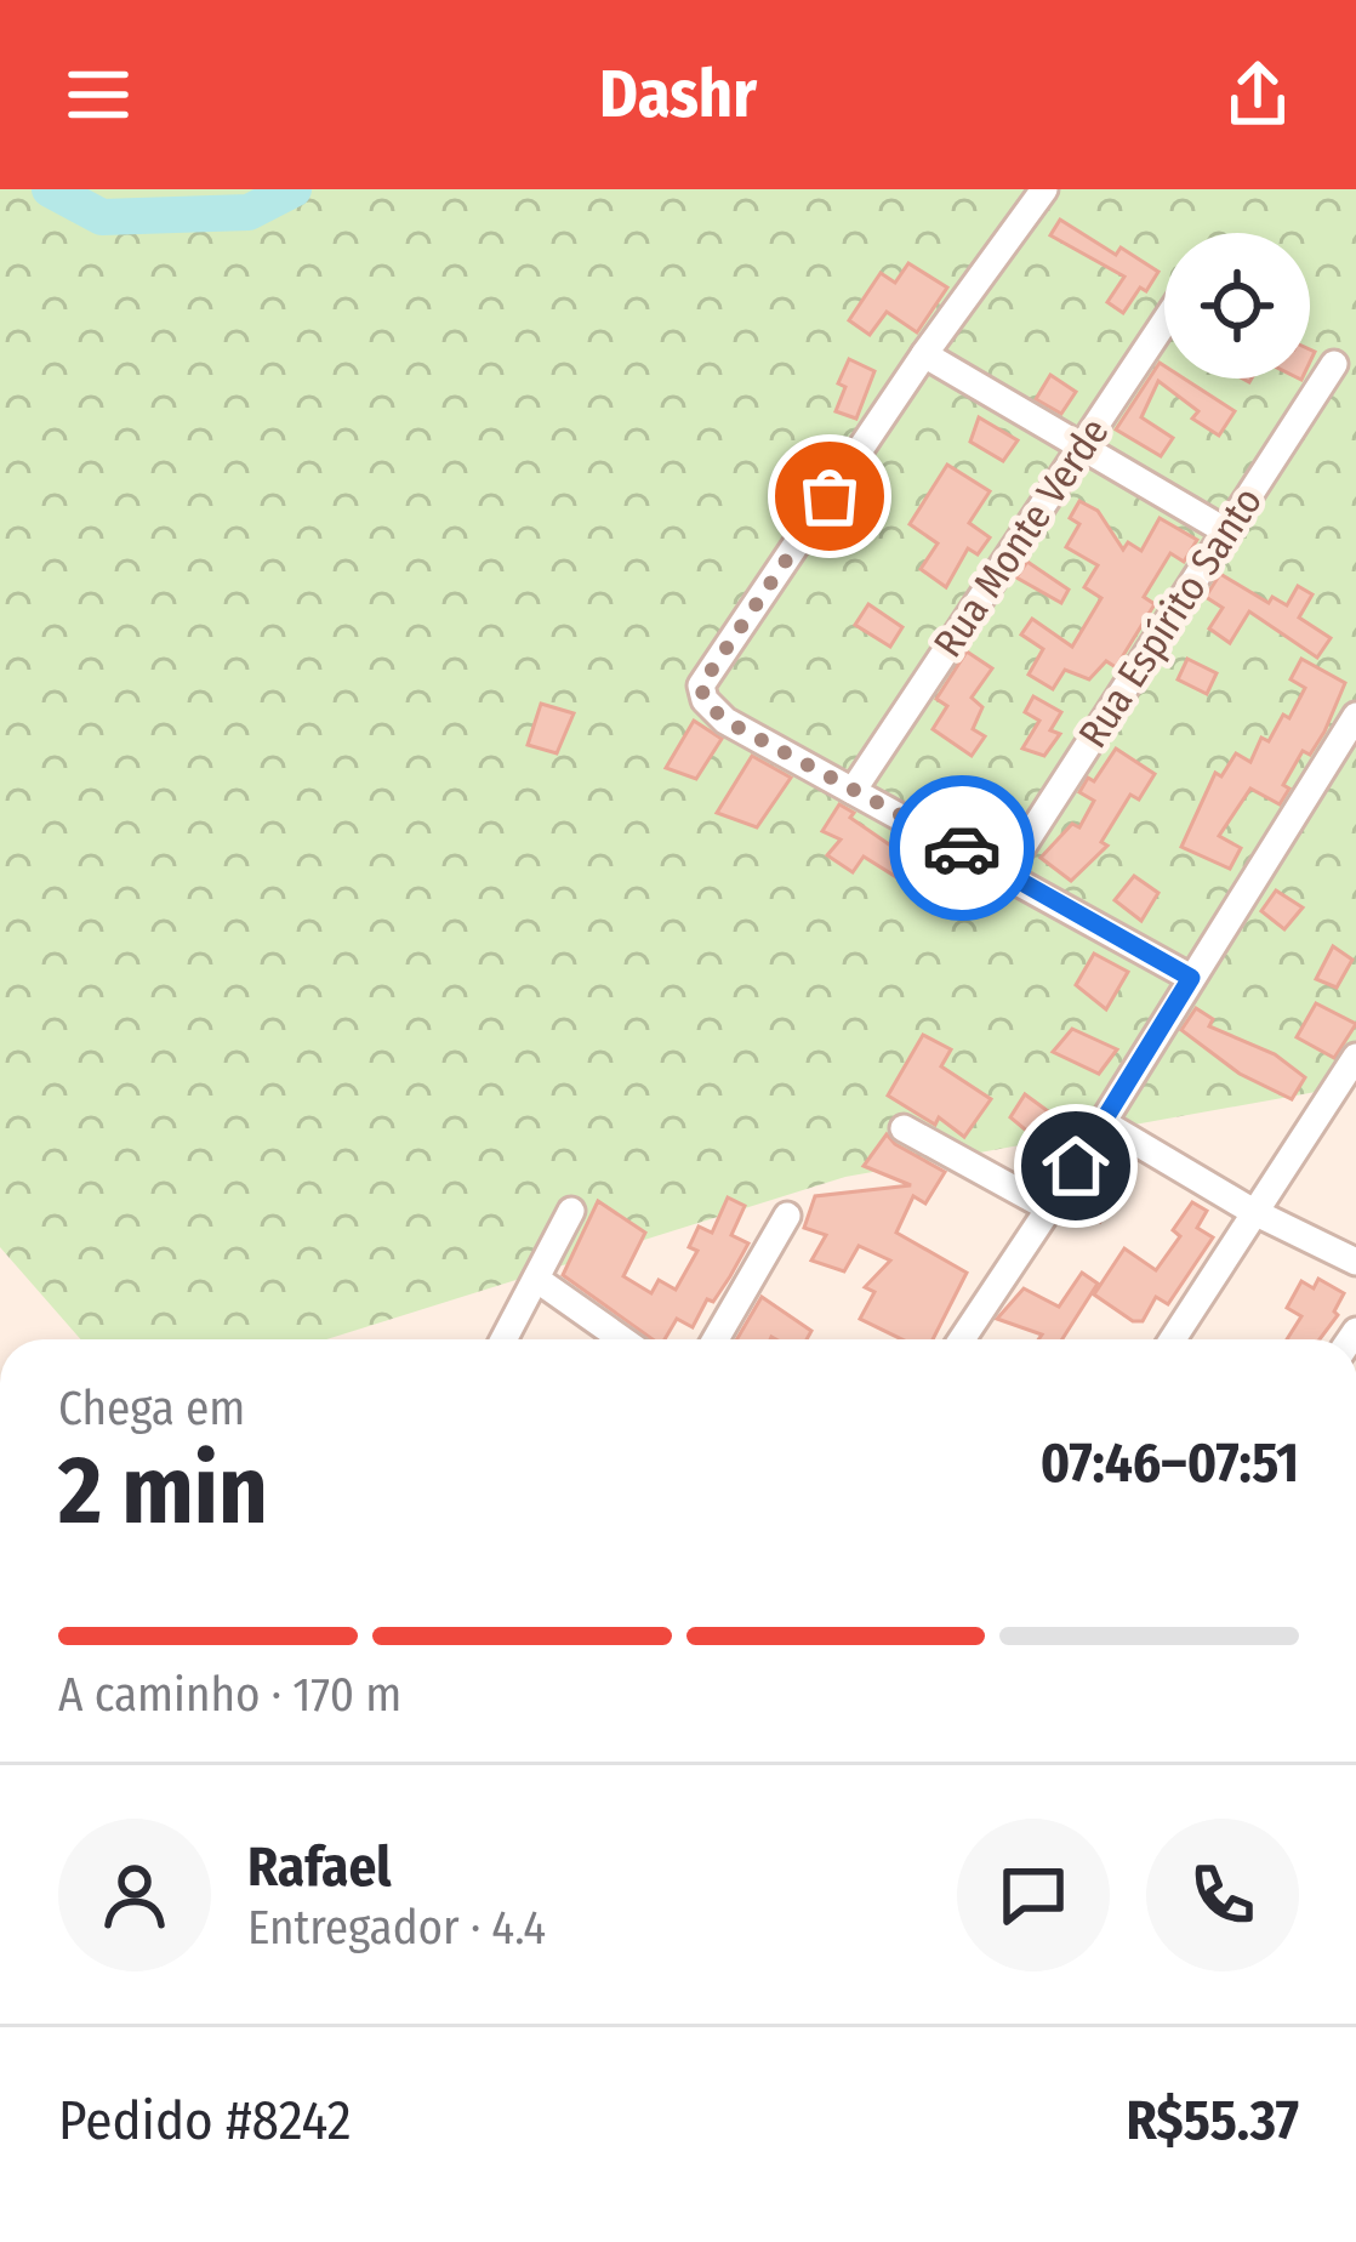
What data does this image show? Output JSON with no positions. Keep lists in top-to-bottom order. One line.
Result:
{"streets":{"street":["Rua Monte Verde","Rua Espírito Santo"]},"page":{"header":"Dashr","heading":["2 min","Chega em","07:46–07:51"],"panel":["Rafael","Entregador · 4.4","Pedido #8242","R$55.37"],"bar":"A caminho · 170 m"}}
